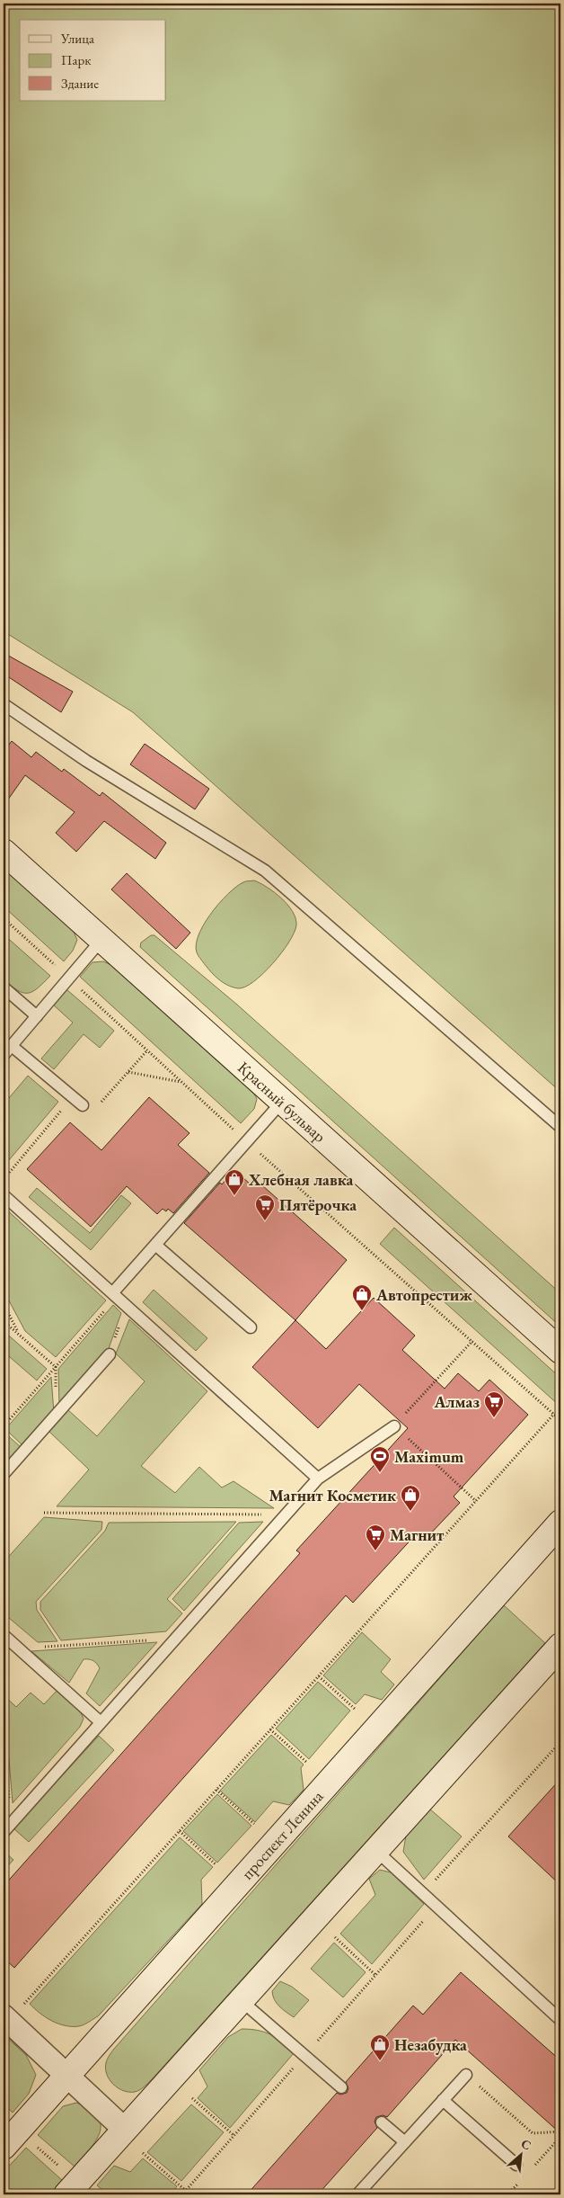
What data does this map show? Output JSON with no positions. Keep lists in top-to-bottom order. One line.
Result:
{"streets":{"street":["Красный бульвар","проспект Ленина"]},"places":{"shop":["Хлебная лавка","Автопрестиж","Магнит Косметик","Незабудка"],"supermarket":["Пятёрочка","Алмаз","Магнит"],"sports":["Maximum"]},"legend":["Улица","Парк","Здание"],"north":"top right"}
